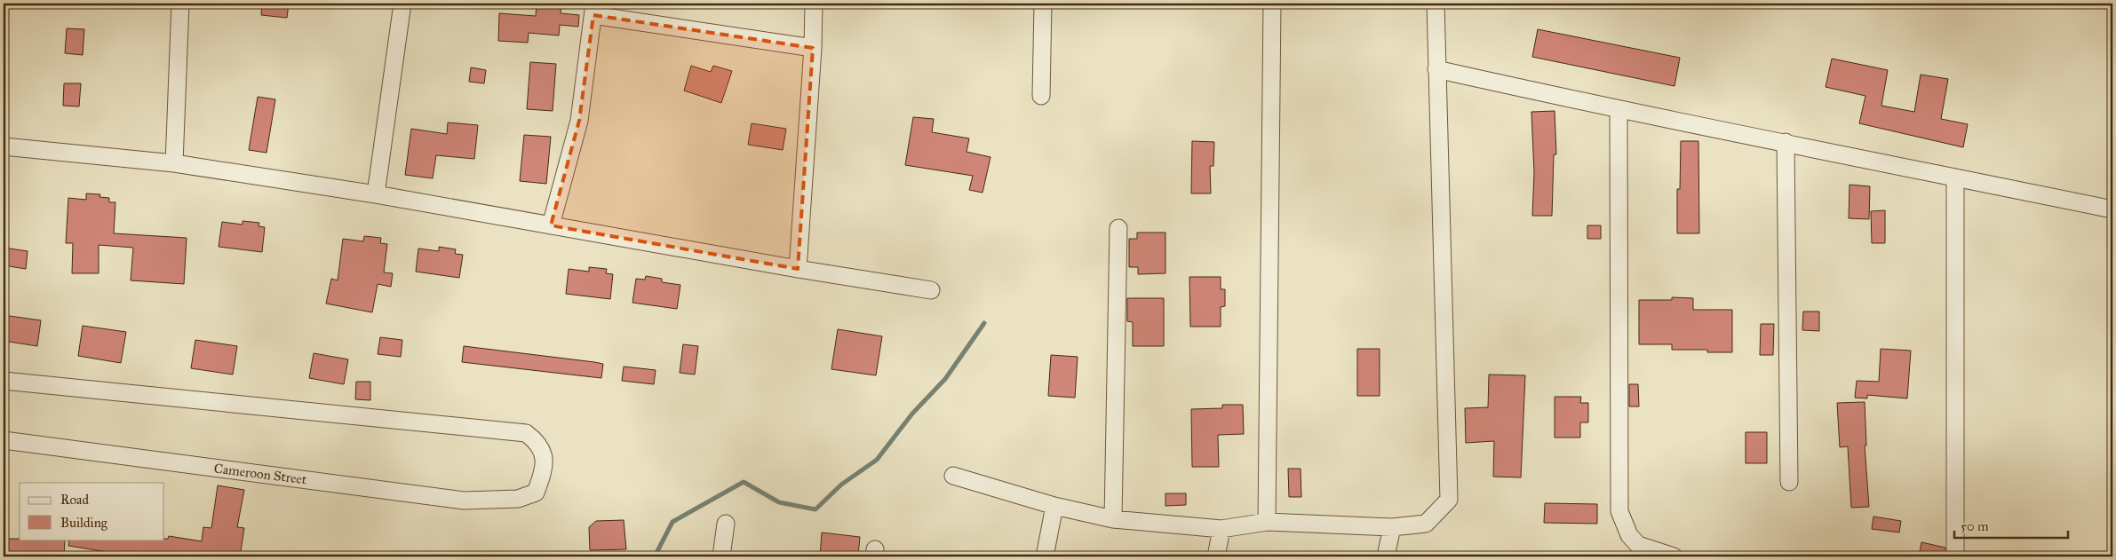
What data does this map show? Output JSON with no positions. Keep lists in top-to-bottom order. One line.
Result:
{"streets":{"street":["Cameroon Street"]},"legend":["Road","Building"],"scale_bar":"50 m"}
